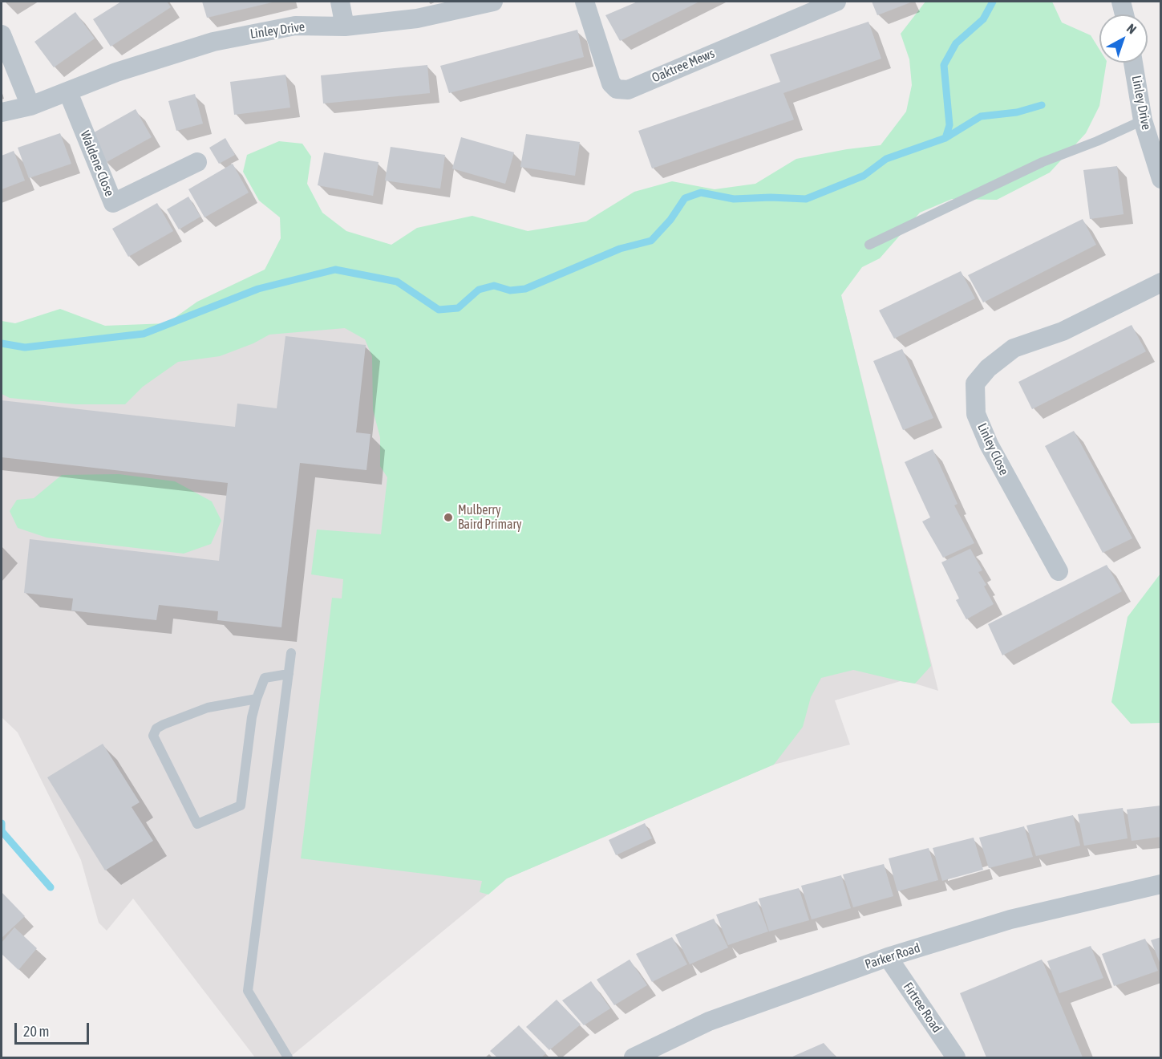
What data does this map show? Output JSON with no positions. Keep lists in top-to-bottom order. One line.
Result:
{"streets":{"street":["Linley Drive","Oaktree Mews","Waldene Close","Linley Close","Parker Road","Firtree Road"]},"crossings":[["Linley Drive","Waldene Close"],["Parker Road","Firtree Road"]],"places":["Mulberry Baird Primary"],"scale_bar":"20 m","north":"top right"}
